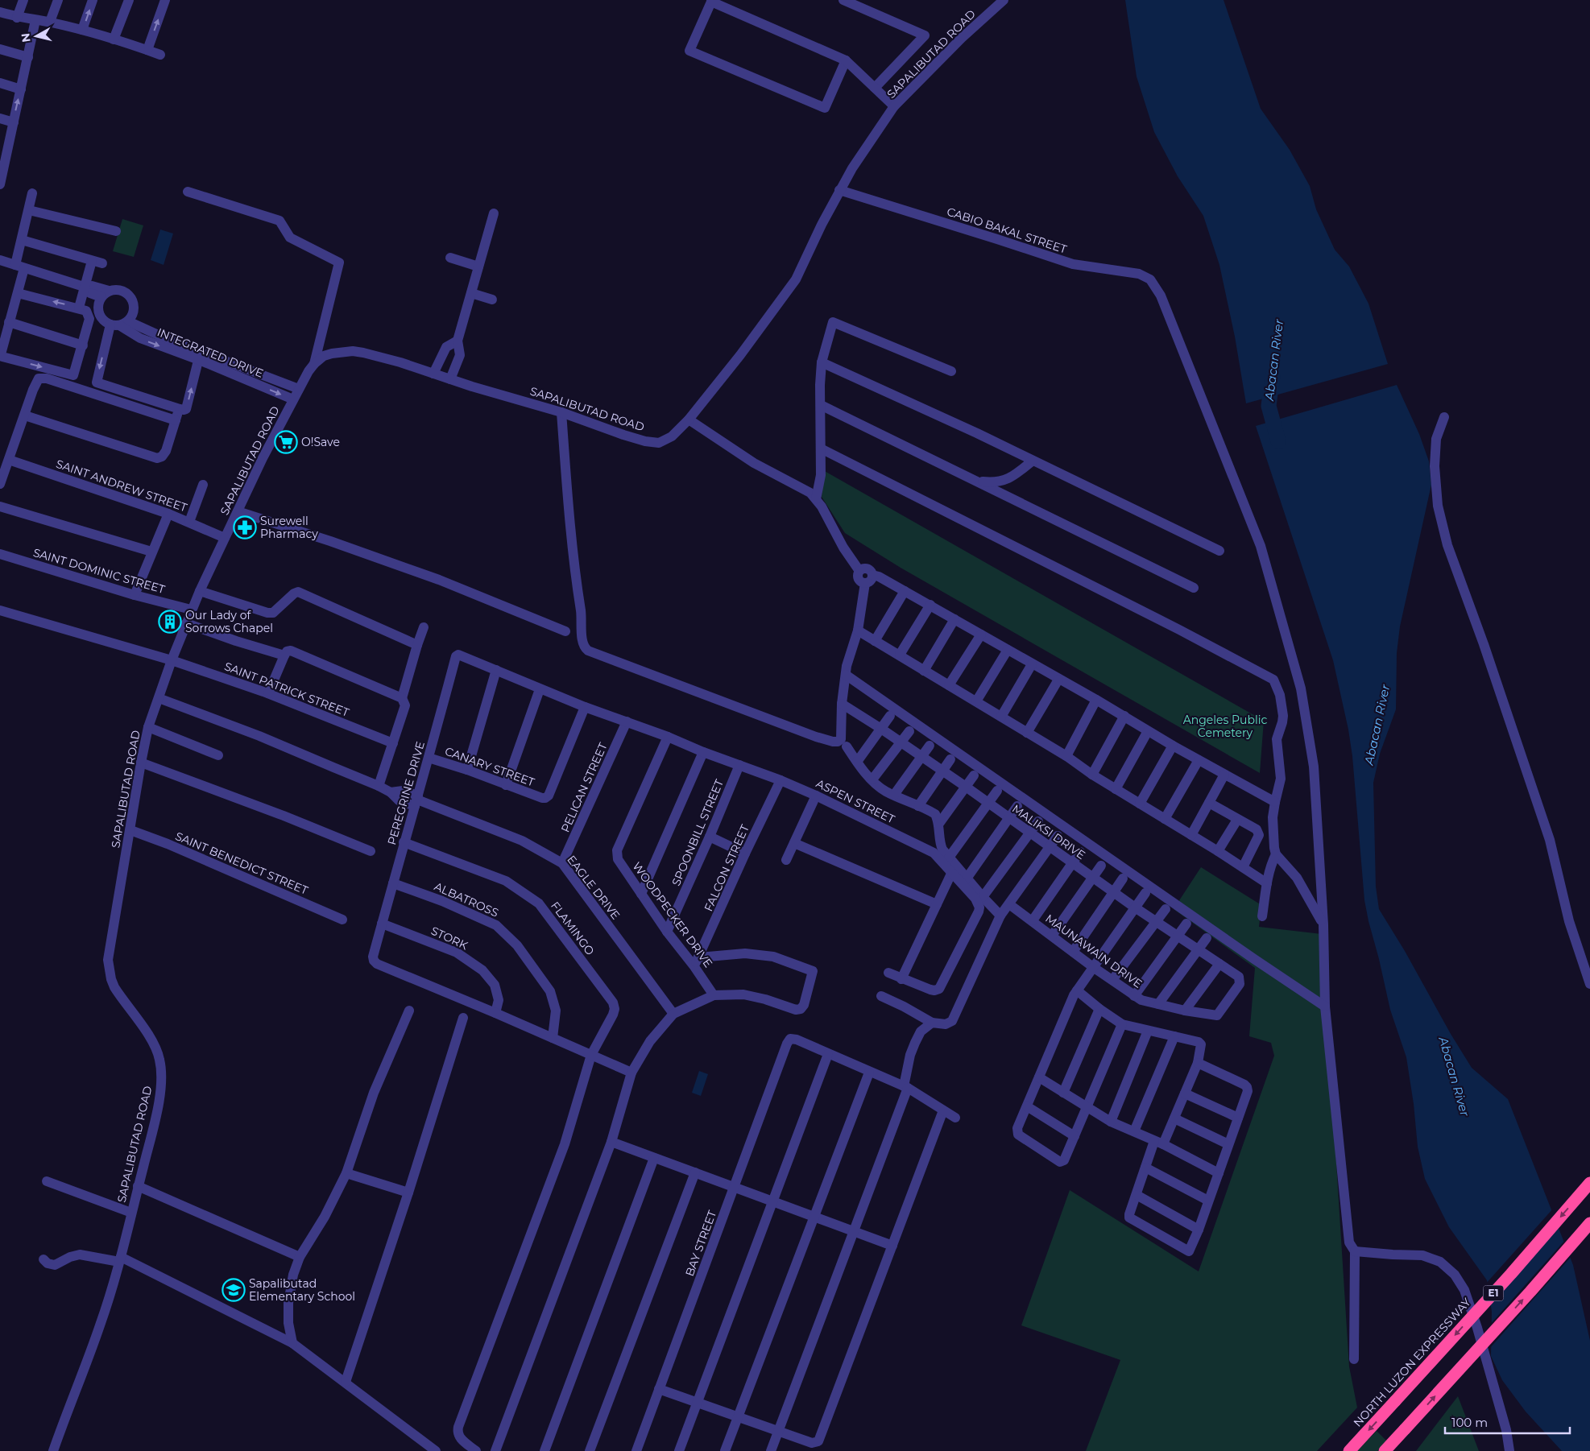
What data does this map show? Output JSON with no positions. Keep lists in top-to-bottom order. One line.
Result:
{"streets":{"highway":["E1","NORTH LUZON EXPRESSWAY"],"street":["SAPALIBUTAD ROAD","CABIO BAKAL STREET","INTEGRATED DRIVE","SAINT ANDREW STREET","SAINT DOMINIC STREET","SAINT PATRICK STREET","CANARY STREET","PELICAN STREET","PEREGRINE DRIVE","ASPEN STREET","MALIKSI DRIVE","SPOONBILL STREET","SAINT BENEDICT STREET","FALCON STREET","EAGLE DRIVE","ALBATROSS","WOODPECKER DRIVE","FLAMINGO","STORK","MAUNAWAIN DRIVE","BAY STREET"]},"crossings":[["SAPALIBUTAD ROAD","CABIO BAKAL STREET"],["SAPALIBUTAD ROAD","INTEGRATED DRIVE"],["SAPALIBUTAD ROAD","SAINT ANDREW STREET"],["SAPALIBUTAD ROAD","SAINT DOMINIC STREET"],["SAPALIBUTAD ROAD","SAINT PATRICK STREET"],["SAPALIBUTAD ROAD","SAINT BENEDICT STREET"],["CANARY STREET","PEREGRINE DRIVE"],["PELICAN STREET","PEREGRINE DRIVE"],["PELICAN STREET","EAGLE DRIVE"],["PEREGRINE DRIVE","ASPEN STREET"],["PEREGRINE DRIVE","SPOONBILL STREET"],["PEREGRINE DRIVE","EAGLE DRIVE"],["PEREGRINE DRIVE","ALBATROSS"],["PEREGRINE DRIVE","WOODPECKER DRIVE"],["PEREGRINE DRIVE","FLAMINGO"],["PEREGRINE DRIVE","STORK"],["ASPEN STREET","SPOONBILL STREET"],["ASPEN STREET","FALCON STREET"],["MALIKSI DRIVE","MAUNAWAIN DRIVE"],["SPOONBILL STREET","WOODPECKER DRIVE"],["FALCON STREET","WOODPECKER DRIVE"]],"water":["Abacan River"],"parks":["Angeles Public Cemetery"],"places":{"supermarket":["O!Save"],"pharmacy":["Surewell Pharmacy"],"building":["Our Lady of Sorrows Chapel"],"school or university":["Sapalibutad Elementary School"]},"scale_bar":"100 m","north":"left"}
